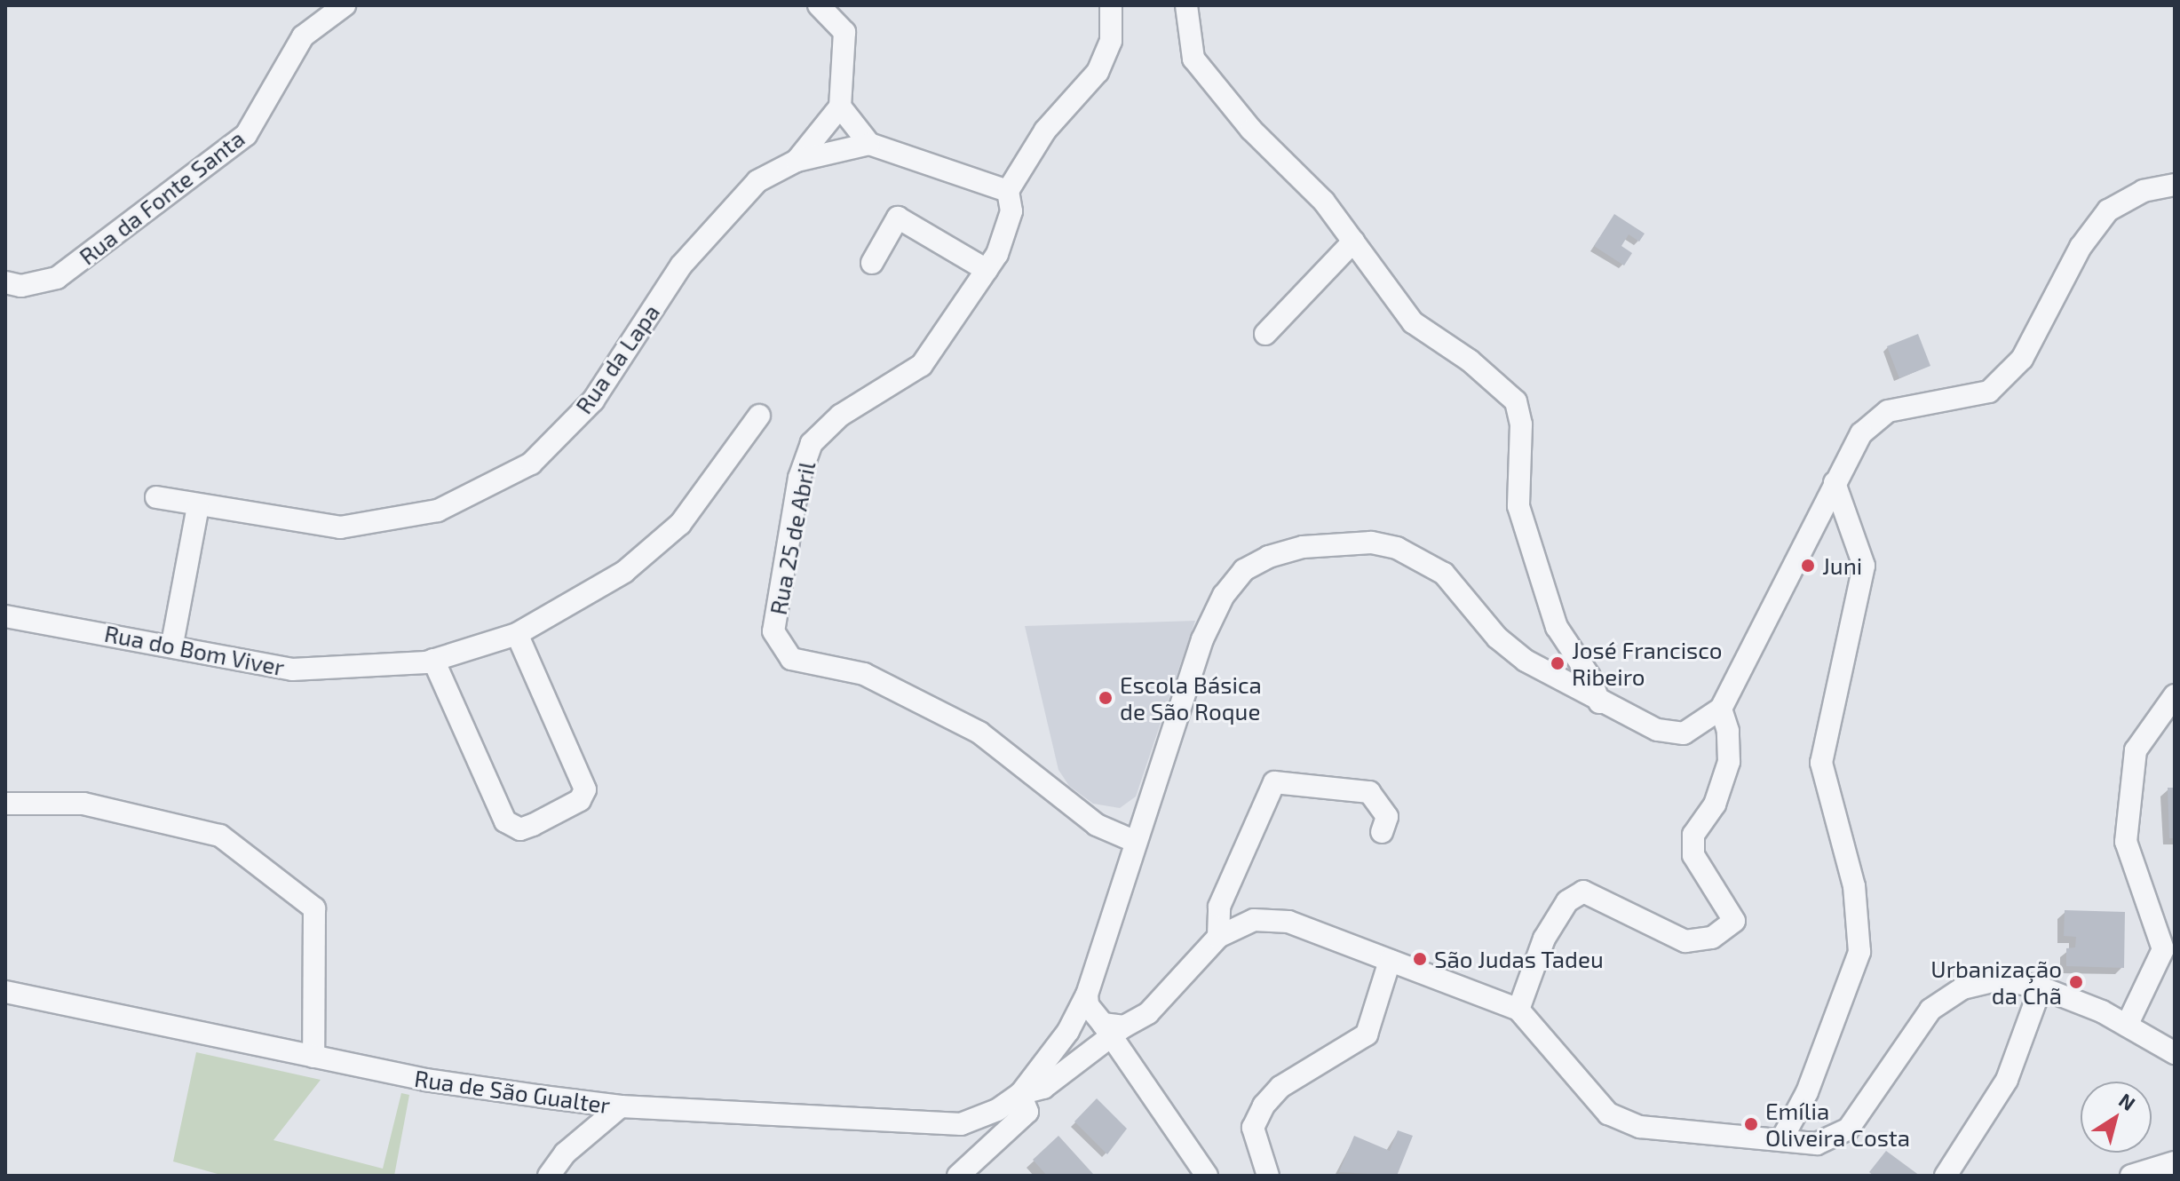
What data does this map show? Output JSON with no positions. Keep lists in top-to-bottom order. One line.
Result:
{"streets":{"street":["Rua da Fonte Santa","Rua da Lapa","Rua 25 de Abril","Rua do Bom Viver","Rua de São Gualter"]},"places":["Juni","José Francisco Ribeiro","Escola Básica de São Roque","São Judas Tadeu","Urbanização da Chã","Emília Oliveira Costa"],"north":"top right"}
